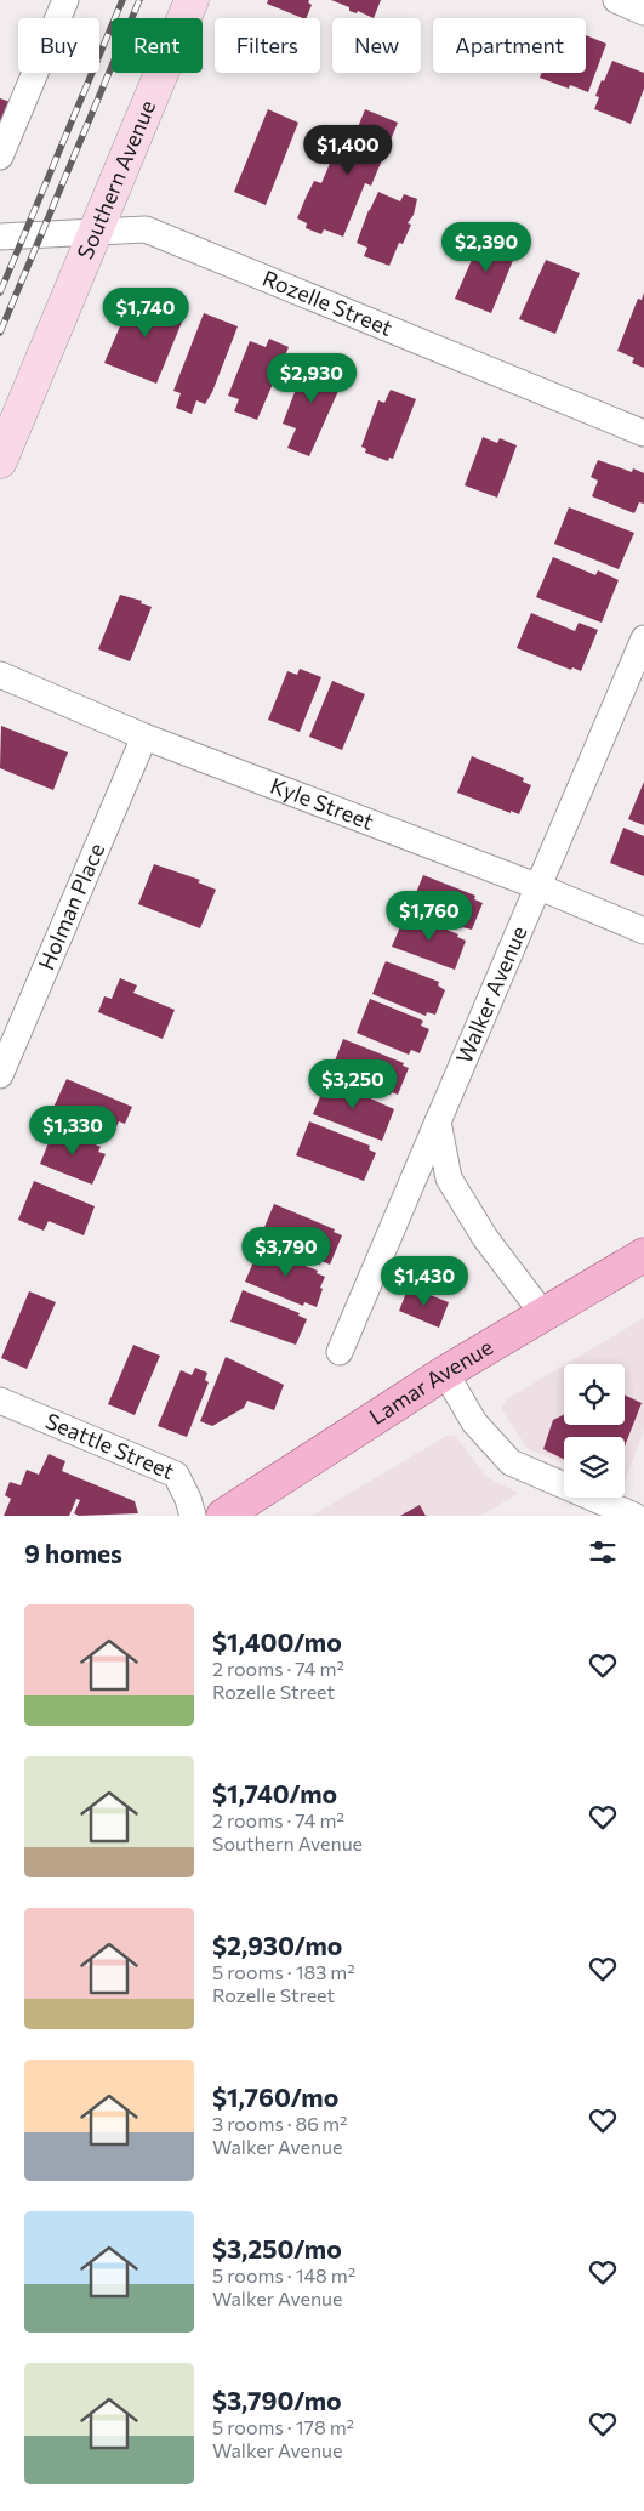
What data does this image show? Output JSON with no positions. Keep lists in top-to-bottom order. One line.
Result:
{"streets":{"main road":["Southern Avenue","Lamar Avenue"],"street":["Rozelle Street","Kyle Street","Holman Place","Walker Avenue","Seattle Street"]},"crossings":[["Southern Avenue","Rozelle Street"],["Kyle Street","Holman Place"],["Kyle Street","Walker Avenue"]],"page":{"chip":["Buy","Rent","Filters","New","Apartment"],"price":["$1,400","$2,390","$1,740","$2,930","$1,760","$3,250","$1,330","$3,790","$1,430"],"heading":"9 homes","list":[{"name":"$1,400/mo","note":"2 rooms · 74 m² · Rozelle Street"},{"name":"$1,740/mo","note":"2 rooms · 74 m² · Southern Avenue"},{"name":"$2,930/mo","note":"5 rooms · 183 m² · Rozelle Street"},{"name":"$1,760/mo","note":"3 rooms · 86 m² · Walker Avenue"},{"name":"$3,250/mo","note":"5 rooms · 148 m² · Walker Avenue"},{"name":"$3,790/mo","note":"5 rooms · 178 m² · Walker Avenue"}]}}
